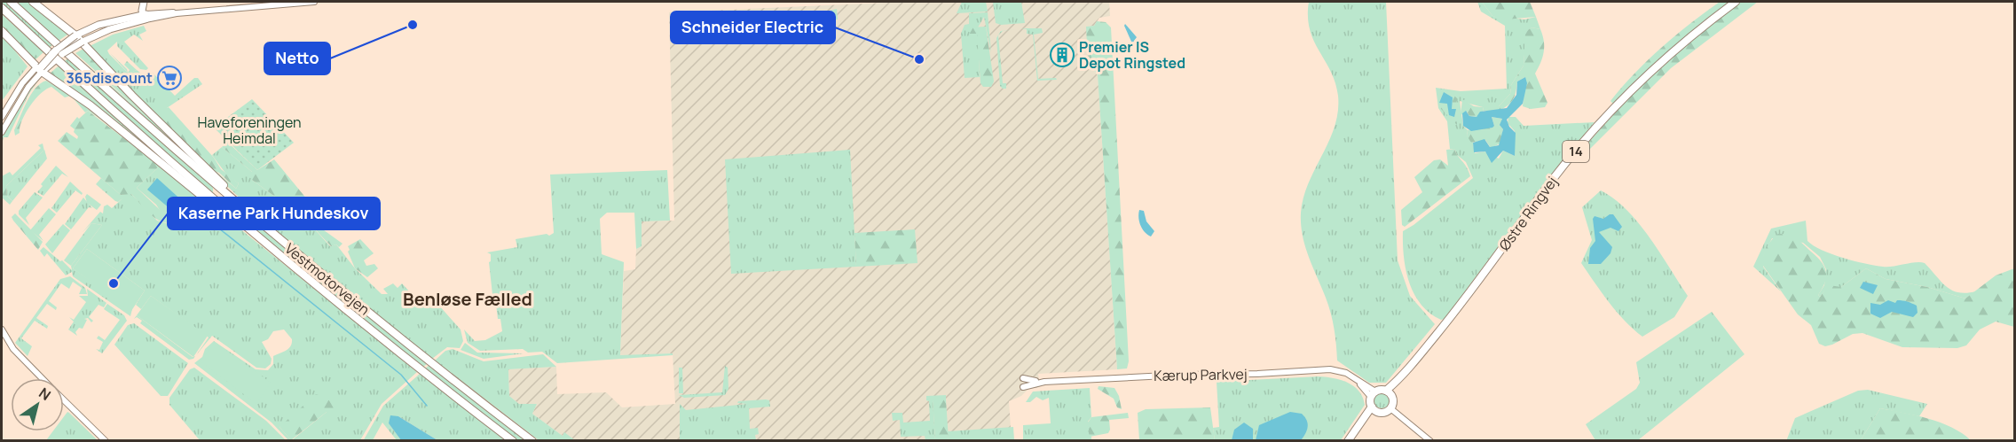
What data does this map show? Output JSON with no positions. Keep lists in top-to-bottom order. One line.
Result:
{"streets":{"highway":["Vestmotorvejen"],"main road":["14","Østre Ringvej"],"street":["Kærup Parkvej"]},"crossings":[["14","Østre Ringvej"]],"districts":["Benløse Fælled"],"parks":["Haveforeningen Heimdal"],"places":{"other":["Netto","Schneider Electric","Kaserne Park Hundeskov"],"building":["Premier IS Depot Ringsted"],"supermarket":["365discount"]},"north":"top right"}
